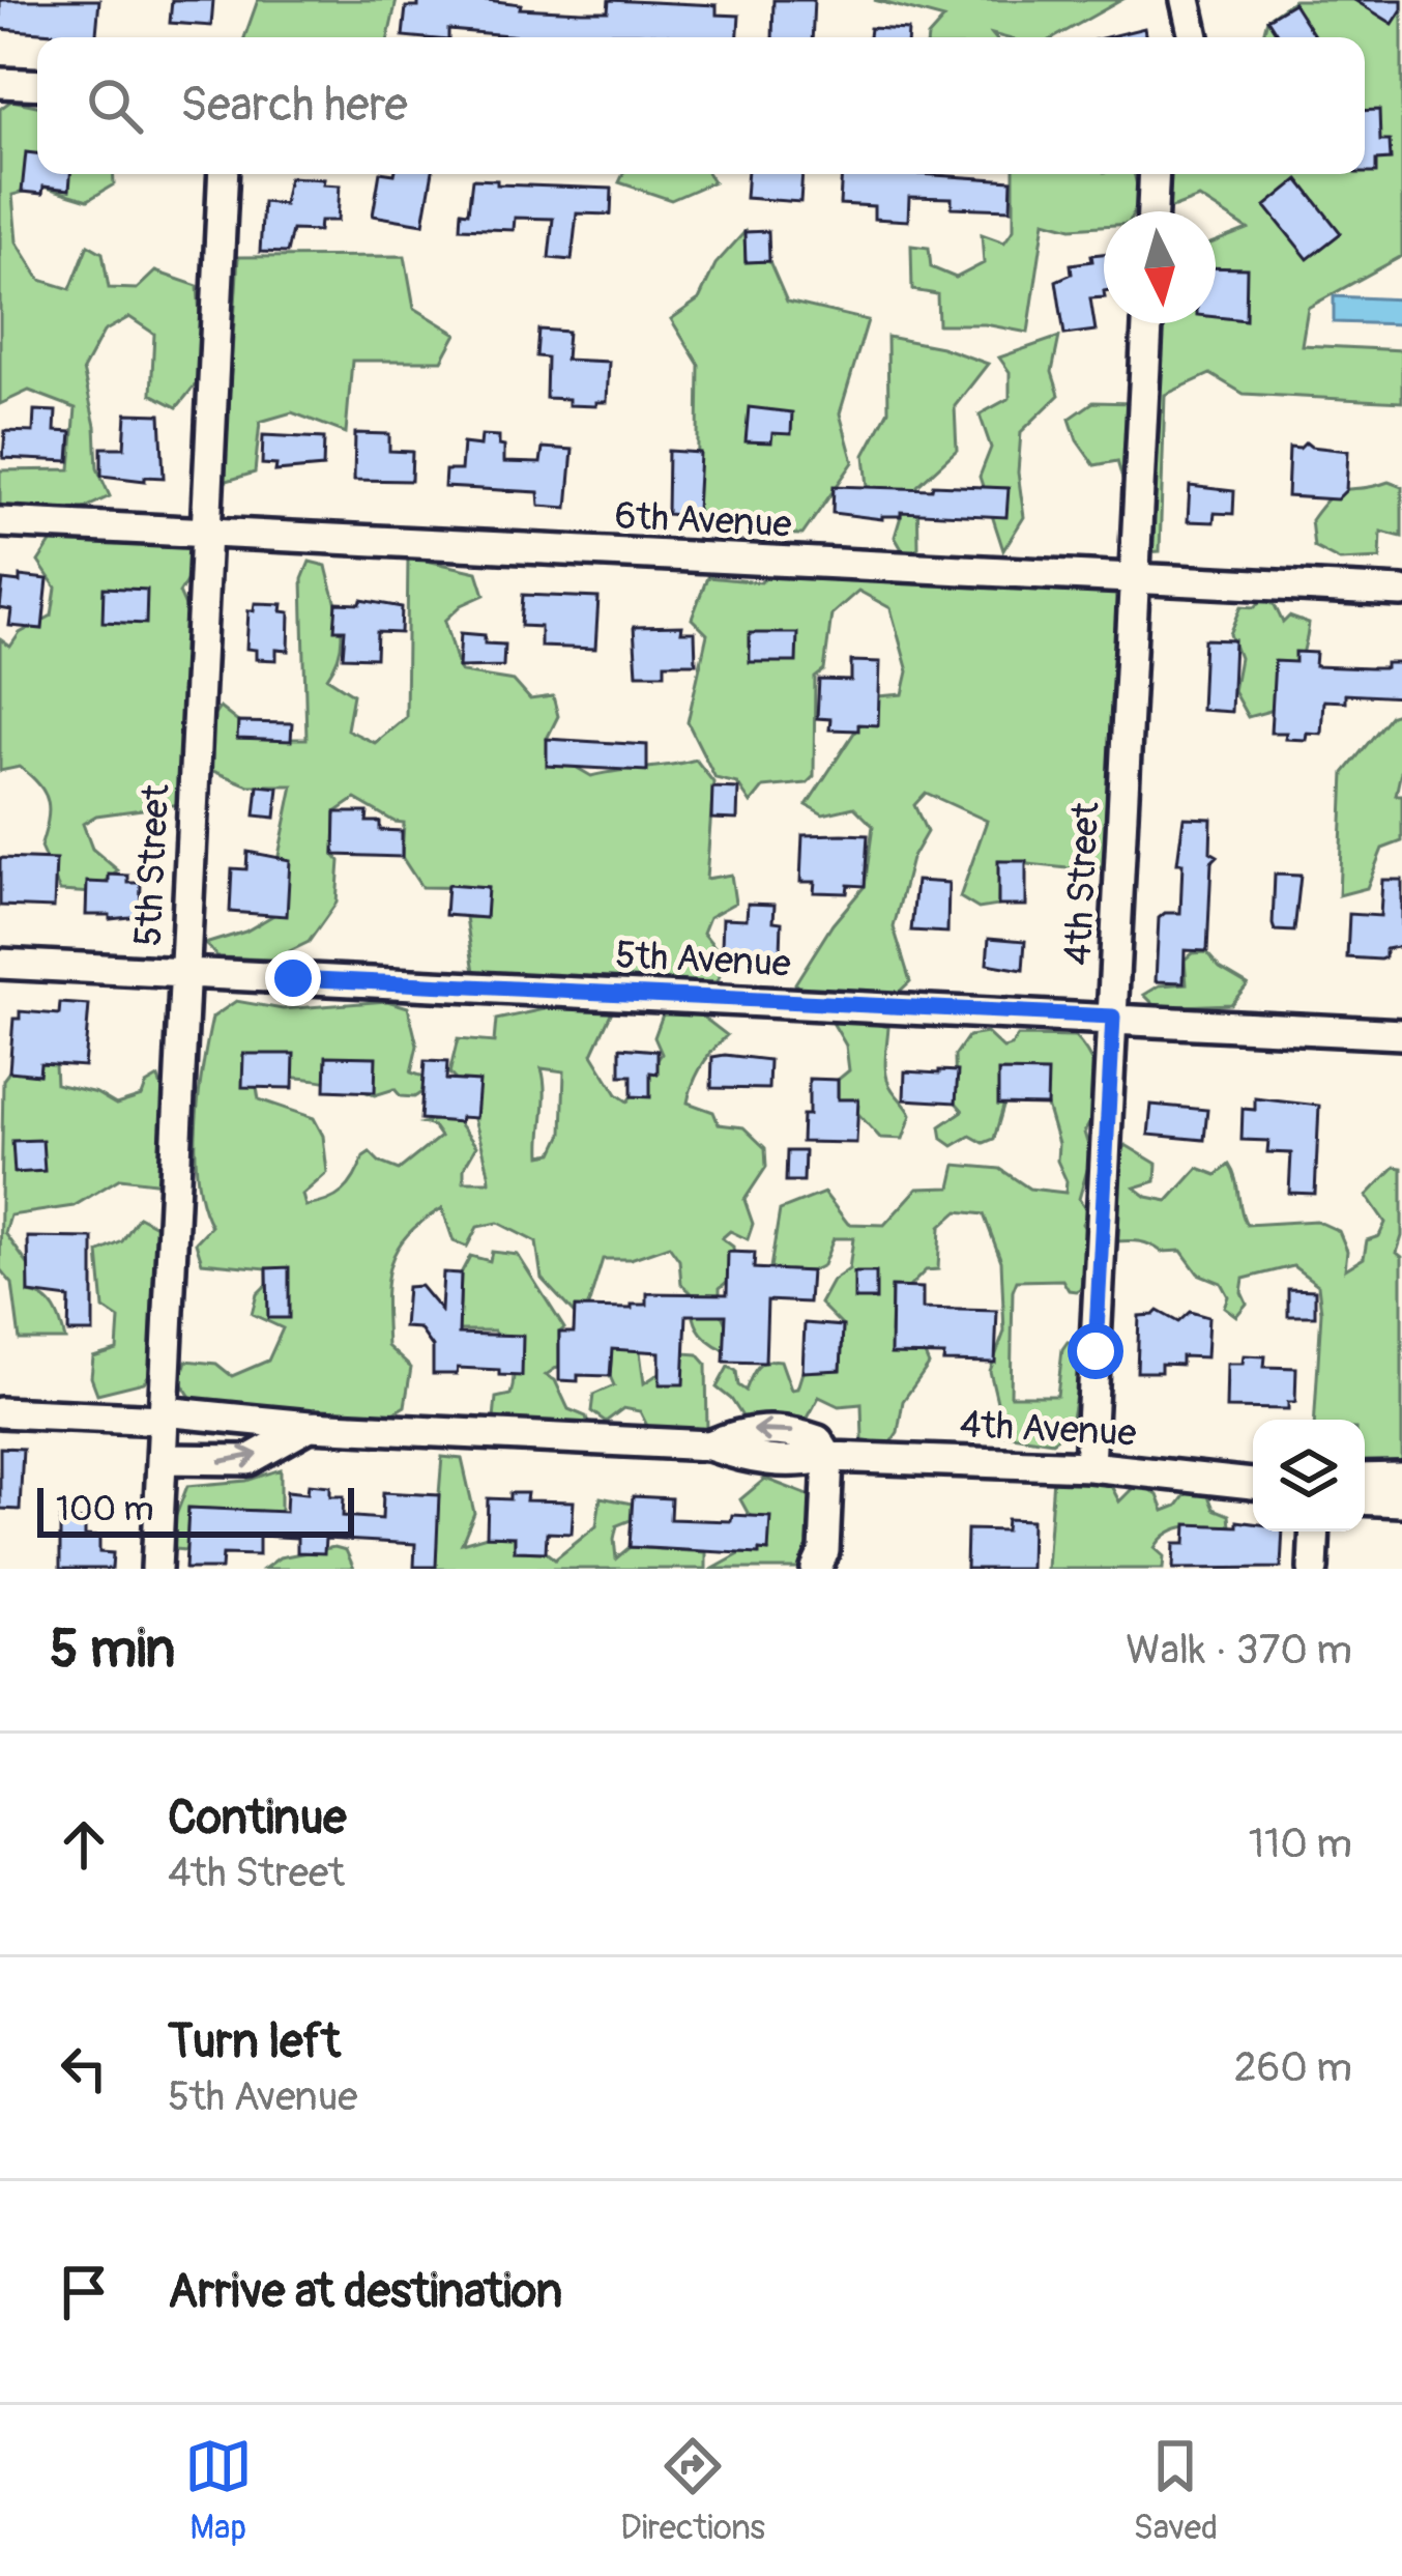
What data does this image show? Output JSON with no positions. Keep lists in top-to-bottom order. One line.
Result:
{"streets":{"street":["6th Avenue","5th Street","4th Street","5th Avenue","4th Avenue"]},"crossings":[["6th Avenue","5th Street"],["6th Avenue","4th Street"],["5th Street","5th Avenue"],["5th Street","4th Avenue"],["4th Street","5th Avenue"],["4th Street","4th Avenue"]],"scale_bar":"100 m","north":"bottom","page":{"search":"Search here","scale":"100 m","heading":["5 min","Walk · 370 m"],"list":[["Continue","4th Street","110 m"],["Turn left","5th Avenue","260 m"],"Arrive at destination"],"nav":["Map","Directions","Saved"]}}
